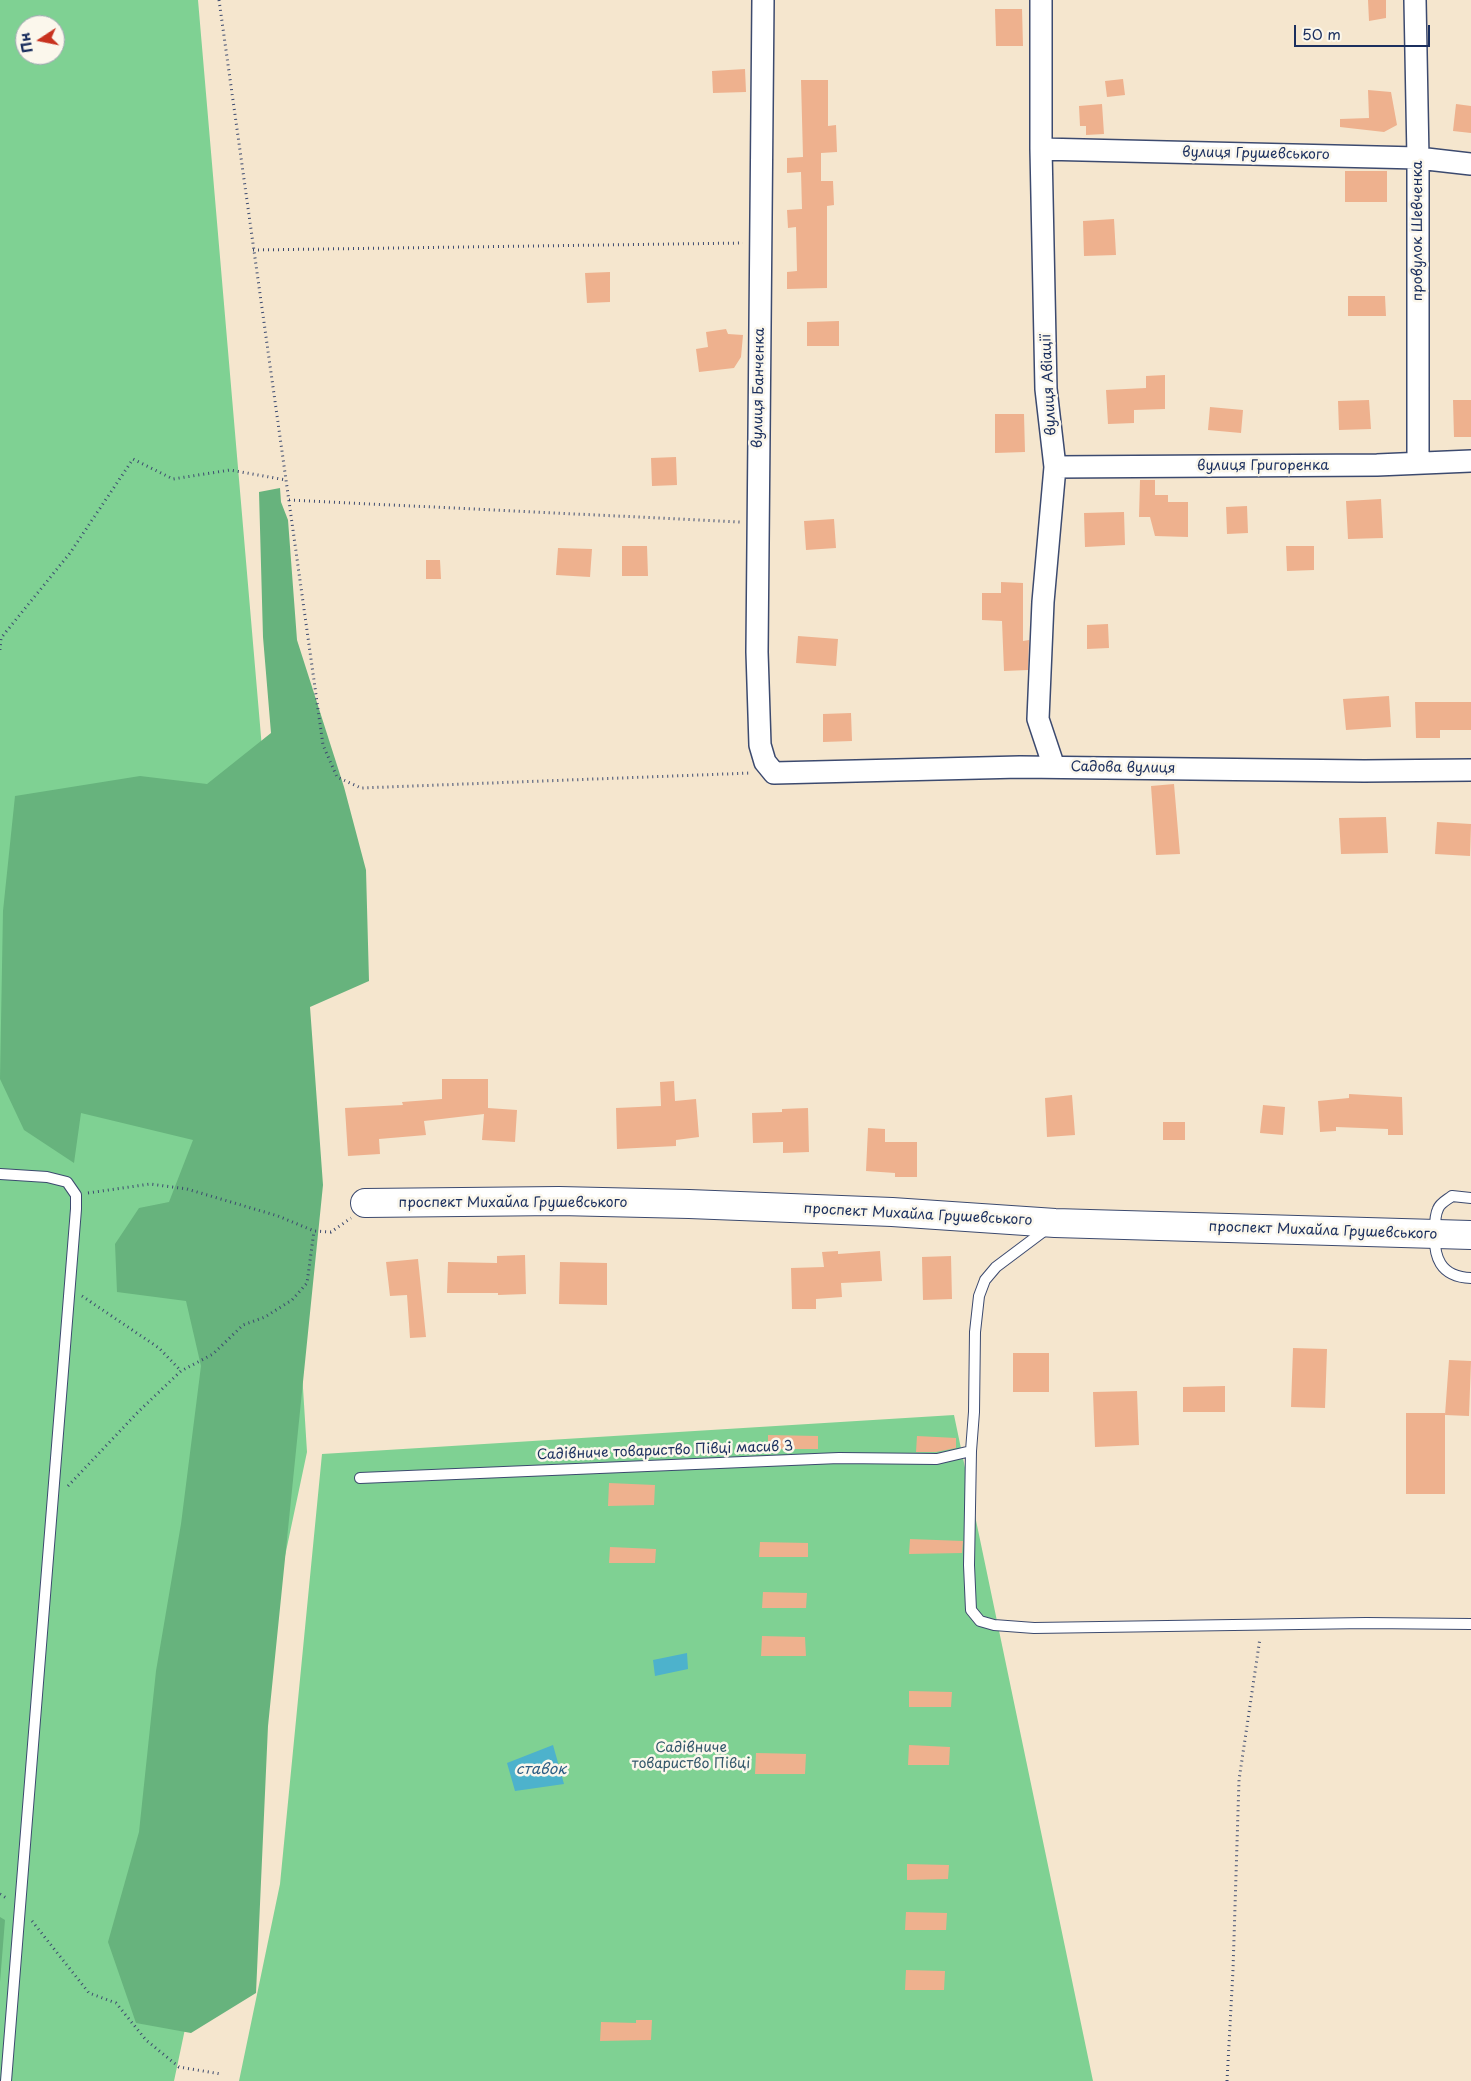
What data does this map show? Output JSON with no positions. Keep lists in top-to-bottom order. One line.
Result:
{"streets":{"street":["вулиця Грушевського","провулок Шевченка","вулиця Авіації","вулиця Банченка","вулиця Григоренка","Садова вулиця","проспект Михайла Грушевського"],"lane":["Садівниче товариство Півці масив 3"]},"crossings":[["вулиця Грушевського","провулок Шевченка"],["вулиця Грушевського","вулиця Авіації"],["провулок Шевченка","вулиця Григоренка"],["вулиця Авіації","вулиця Григоренка"],["вулиця Авіації","Садова вулиця"],["вулиця Банченка","Садова вулиця"]],"water":["ставок"],"parks":["Садівниче товариство Півці"],"scale_bar":"50 m","north":"left"}
